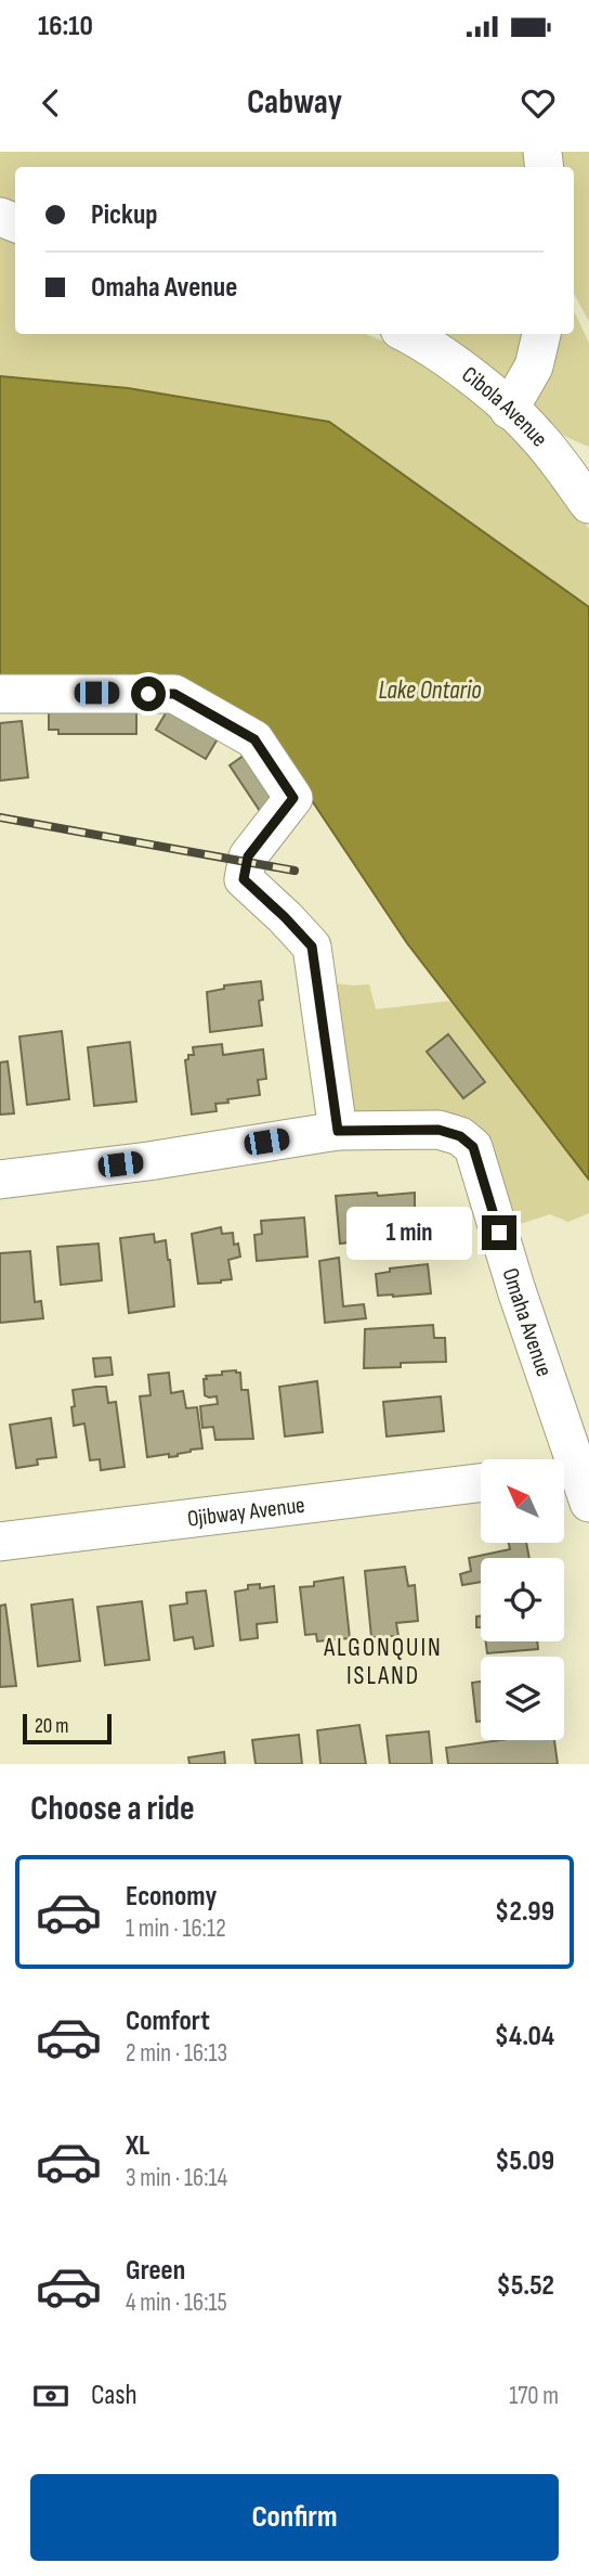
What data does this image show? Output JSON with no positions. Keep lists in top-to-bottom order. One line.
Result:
{"streets":{"street":["Cibola Avenue","Omaha Avenue","Ojibway Avenue"]},"districts":["ALGONQUIN ISLAND"],"water":["Lake Ontario"],"scale_bar":"20 m","north":"top left","page":{"status":"16:10","header":"Cabway","banner":["Pickup","Omaha Avenue"],"bubble":"1 min","scale":"20 m","heading":"Choose a ride","list":[{"name":"Economy","note":"1 min · 16:12","value":"$2.99"},{"name":"Comfort","note":"2 min · 16:13","value":"$4.04"},{"name":"XL","note":"3 min · 16:14","value":"$5.09"},{"name":"Green","note":"4 min · 16:15","value":"$5.52"}],"pay":["Cash","170 m"],"buttons":"Confirm"}}
